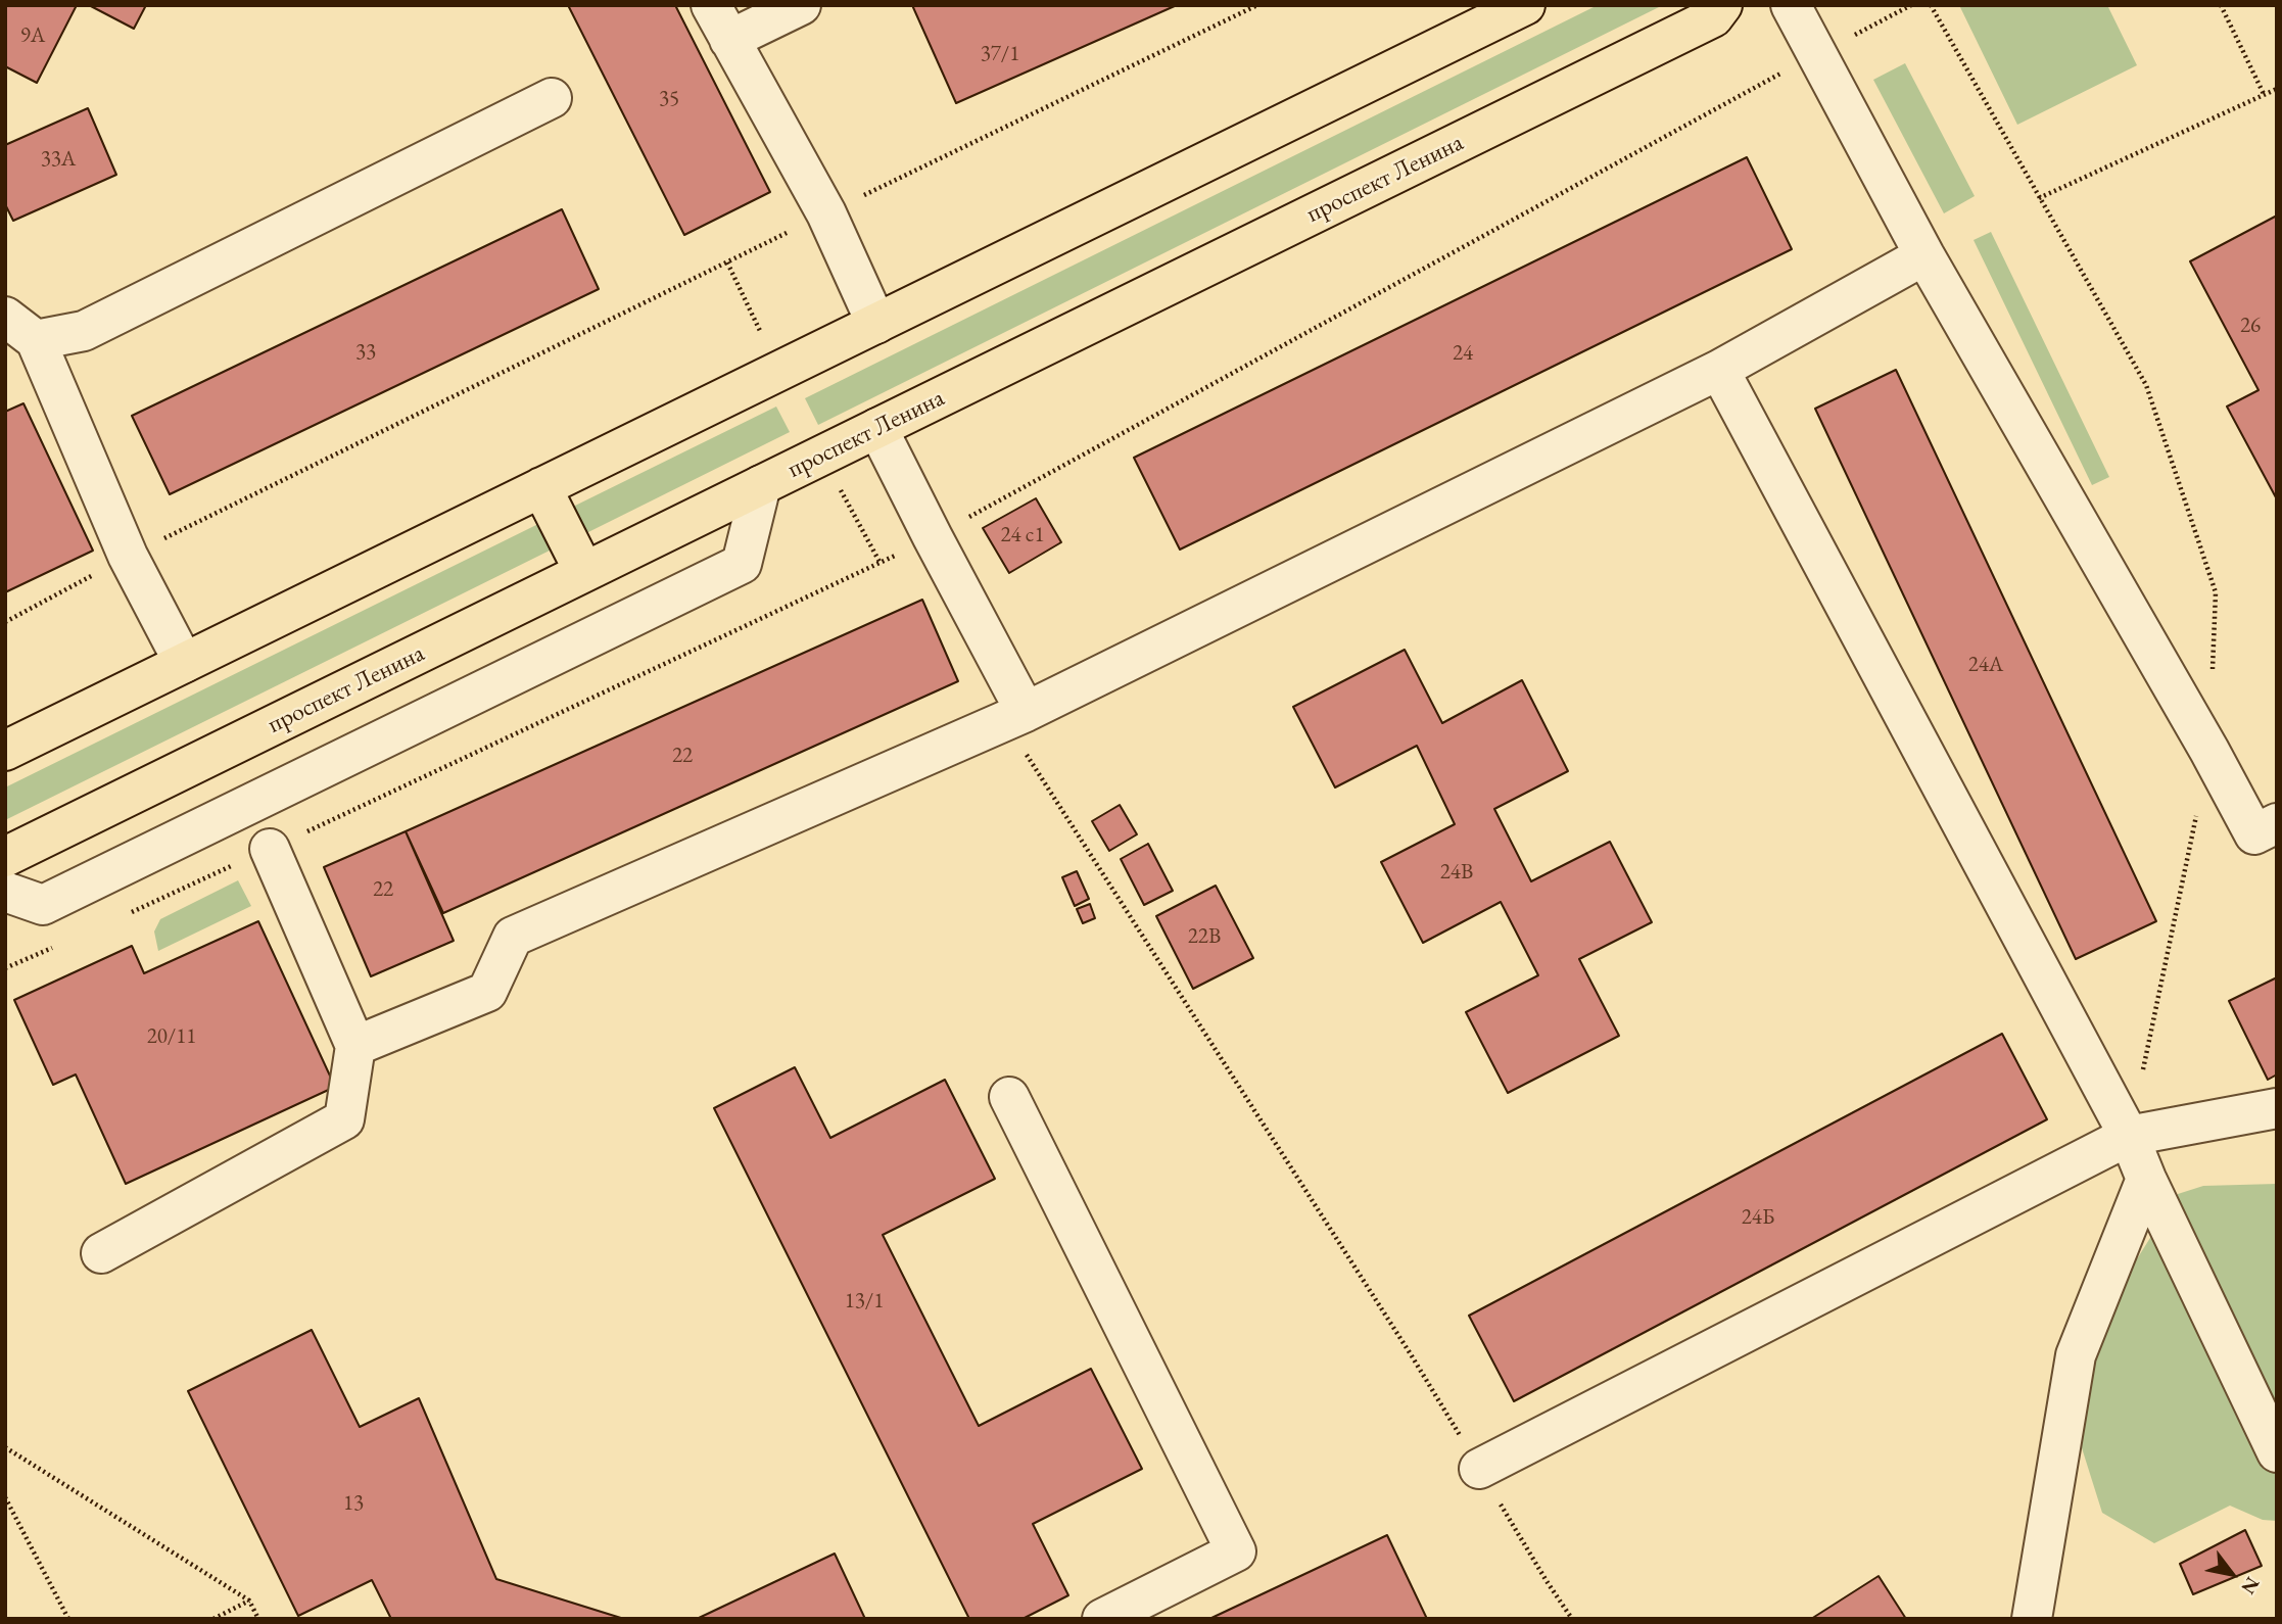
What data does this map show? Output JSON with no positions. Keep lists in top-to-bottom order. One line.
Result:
{"streets":{"main road":["проспект Ленина"]},"house_numbers":["9А","37/1","35","33А","26","33","24","24 с1","24А","22","24В","22","22В","20/11","24Б","13/1","13"],"north":"bottom right"}
